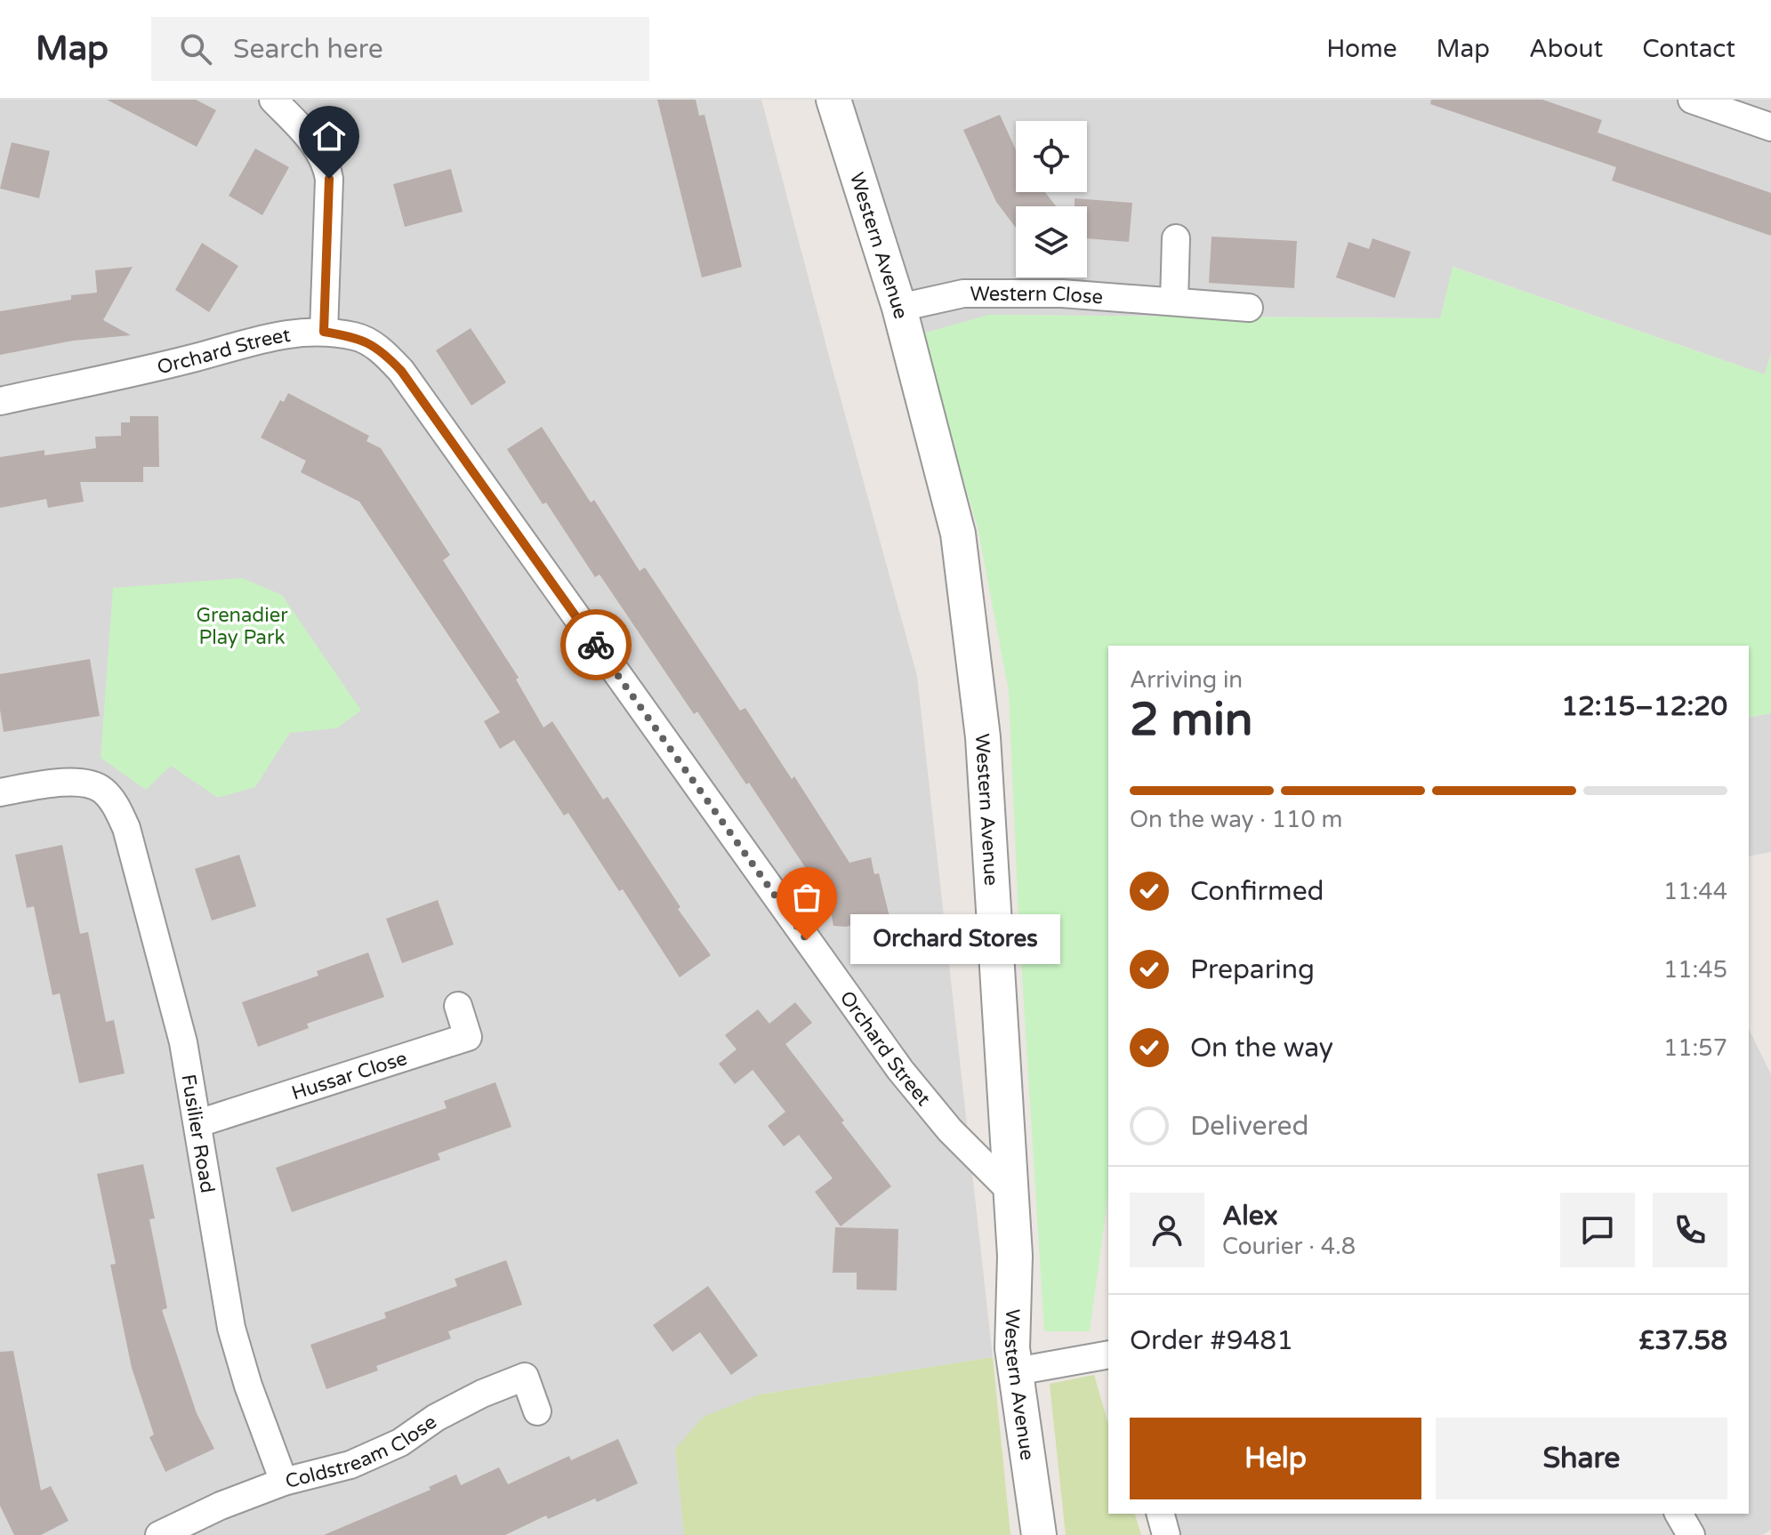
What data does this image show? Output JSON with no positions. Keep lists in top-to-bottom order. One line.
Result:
{"streets":{"street":["Western Avenue","Western Close","Orchard Street","Hussar Close","Fusilier Road","Coldstream Close"]},"crossings":[["Western Avenue","Western Close"],["Western Avenue","Orchard Street"],["Hussar Close","Fusilier Road"],["Fusilier Road","Coldstream Close"]],"parks":["Grenadier Play Park"],"places":["Orchard Stores"],"page":{"header":"Map","search":"Search here","nav":["Home","Map","About","Contact"],"heading":["2 min","Arriving in","12:15–12:20"],"panel":["Alex","Courier · 4.8","Order #9481","£37.58"],"bar":"On the way · 110 m","list":[["Confirmed","11:44"],["Preparing","11:45"],["On the way","11:57"],"Delivered"],"bubble":"Orchard Stores","buttons":["Help","Share"]}}
